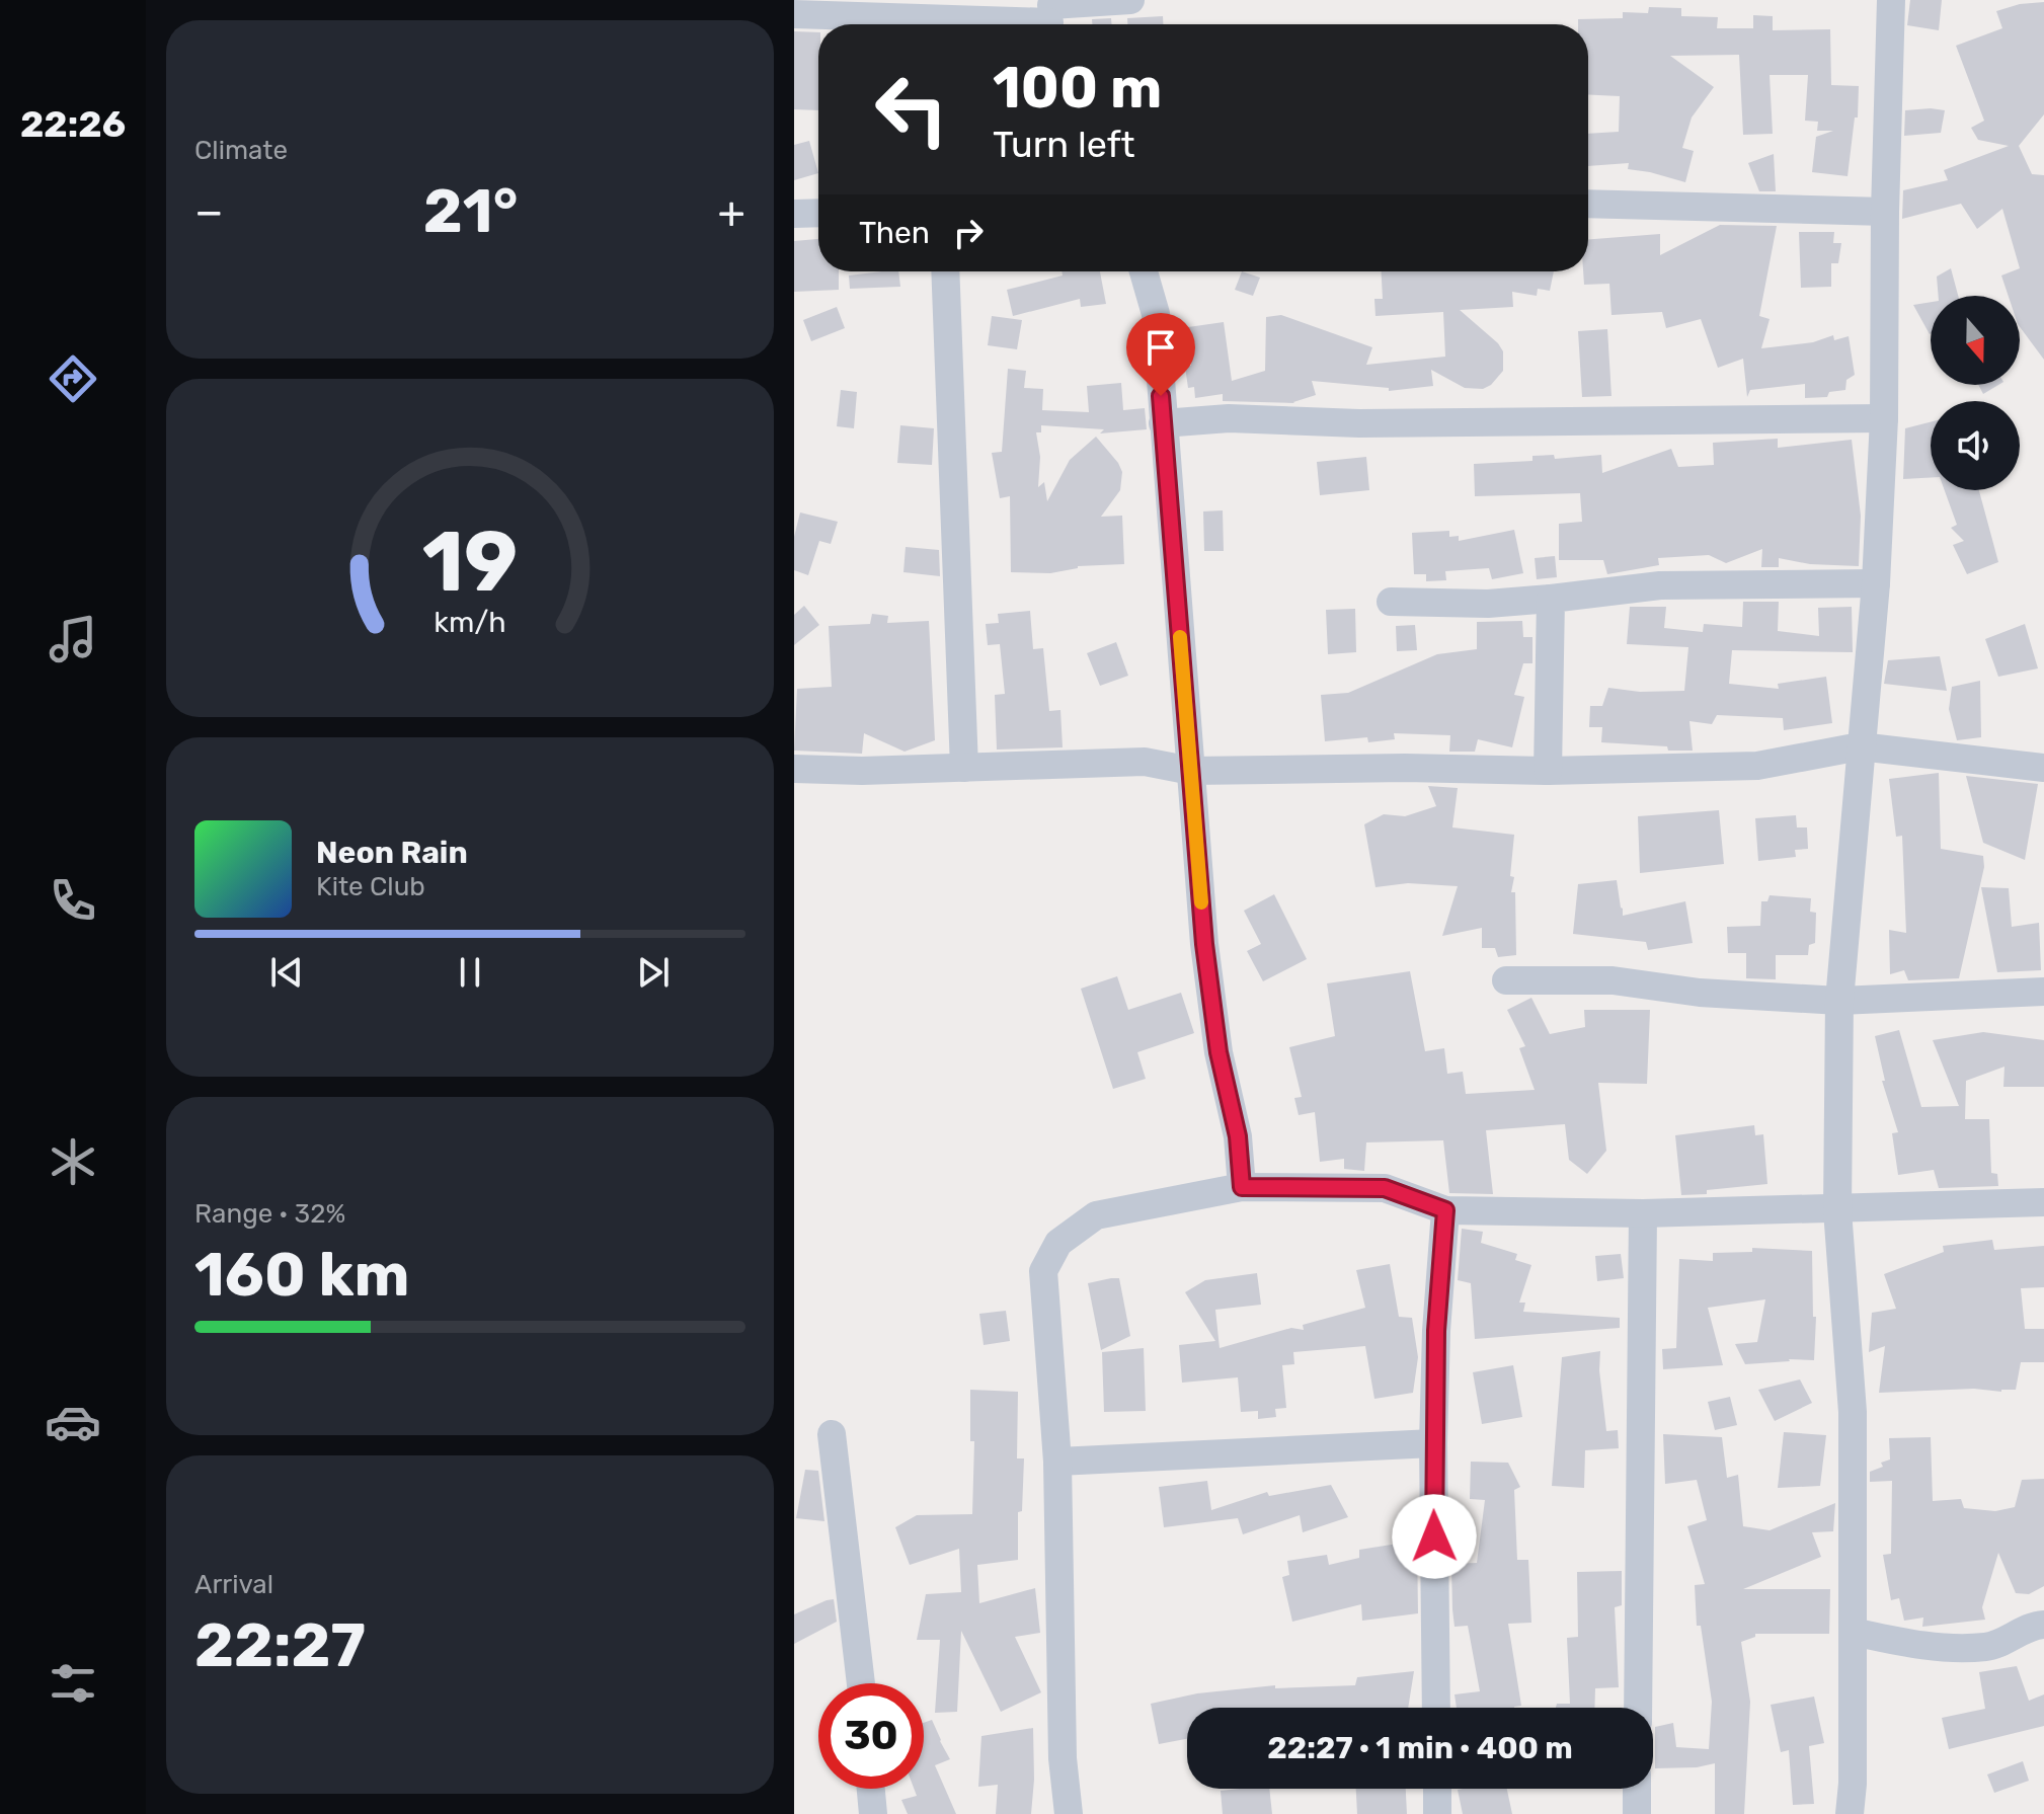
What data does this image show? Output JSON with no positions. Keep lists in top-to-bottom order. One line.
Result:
{"north":"bottom","page":{"tabs":"22:26","tile":["Climate",["Range · 32%","160 km"],["Arrival","22:27"]],"turn":["100 m","Turn left"],"heat":["−","21°","+"],"then":"Then","song":["Neon Rain","Kite Club"],"limit":"30","trip":"22:27 · 1 min · 400 m","gauge":["19","km/h"]}}
